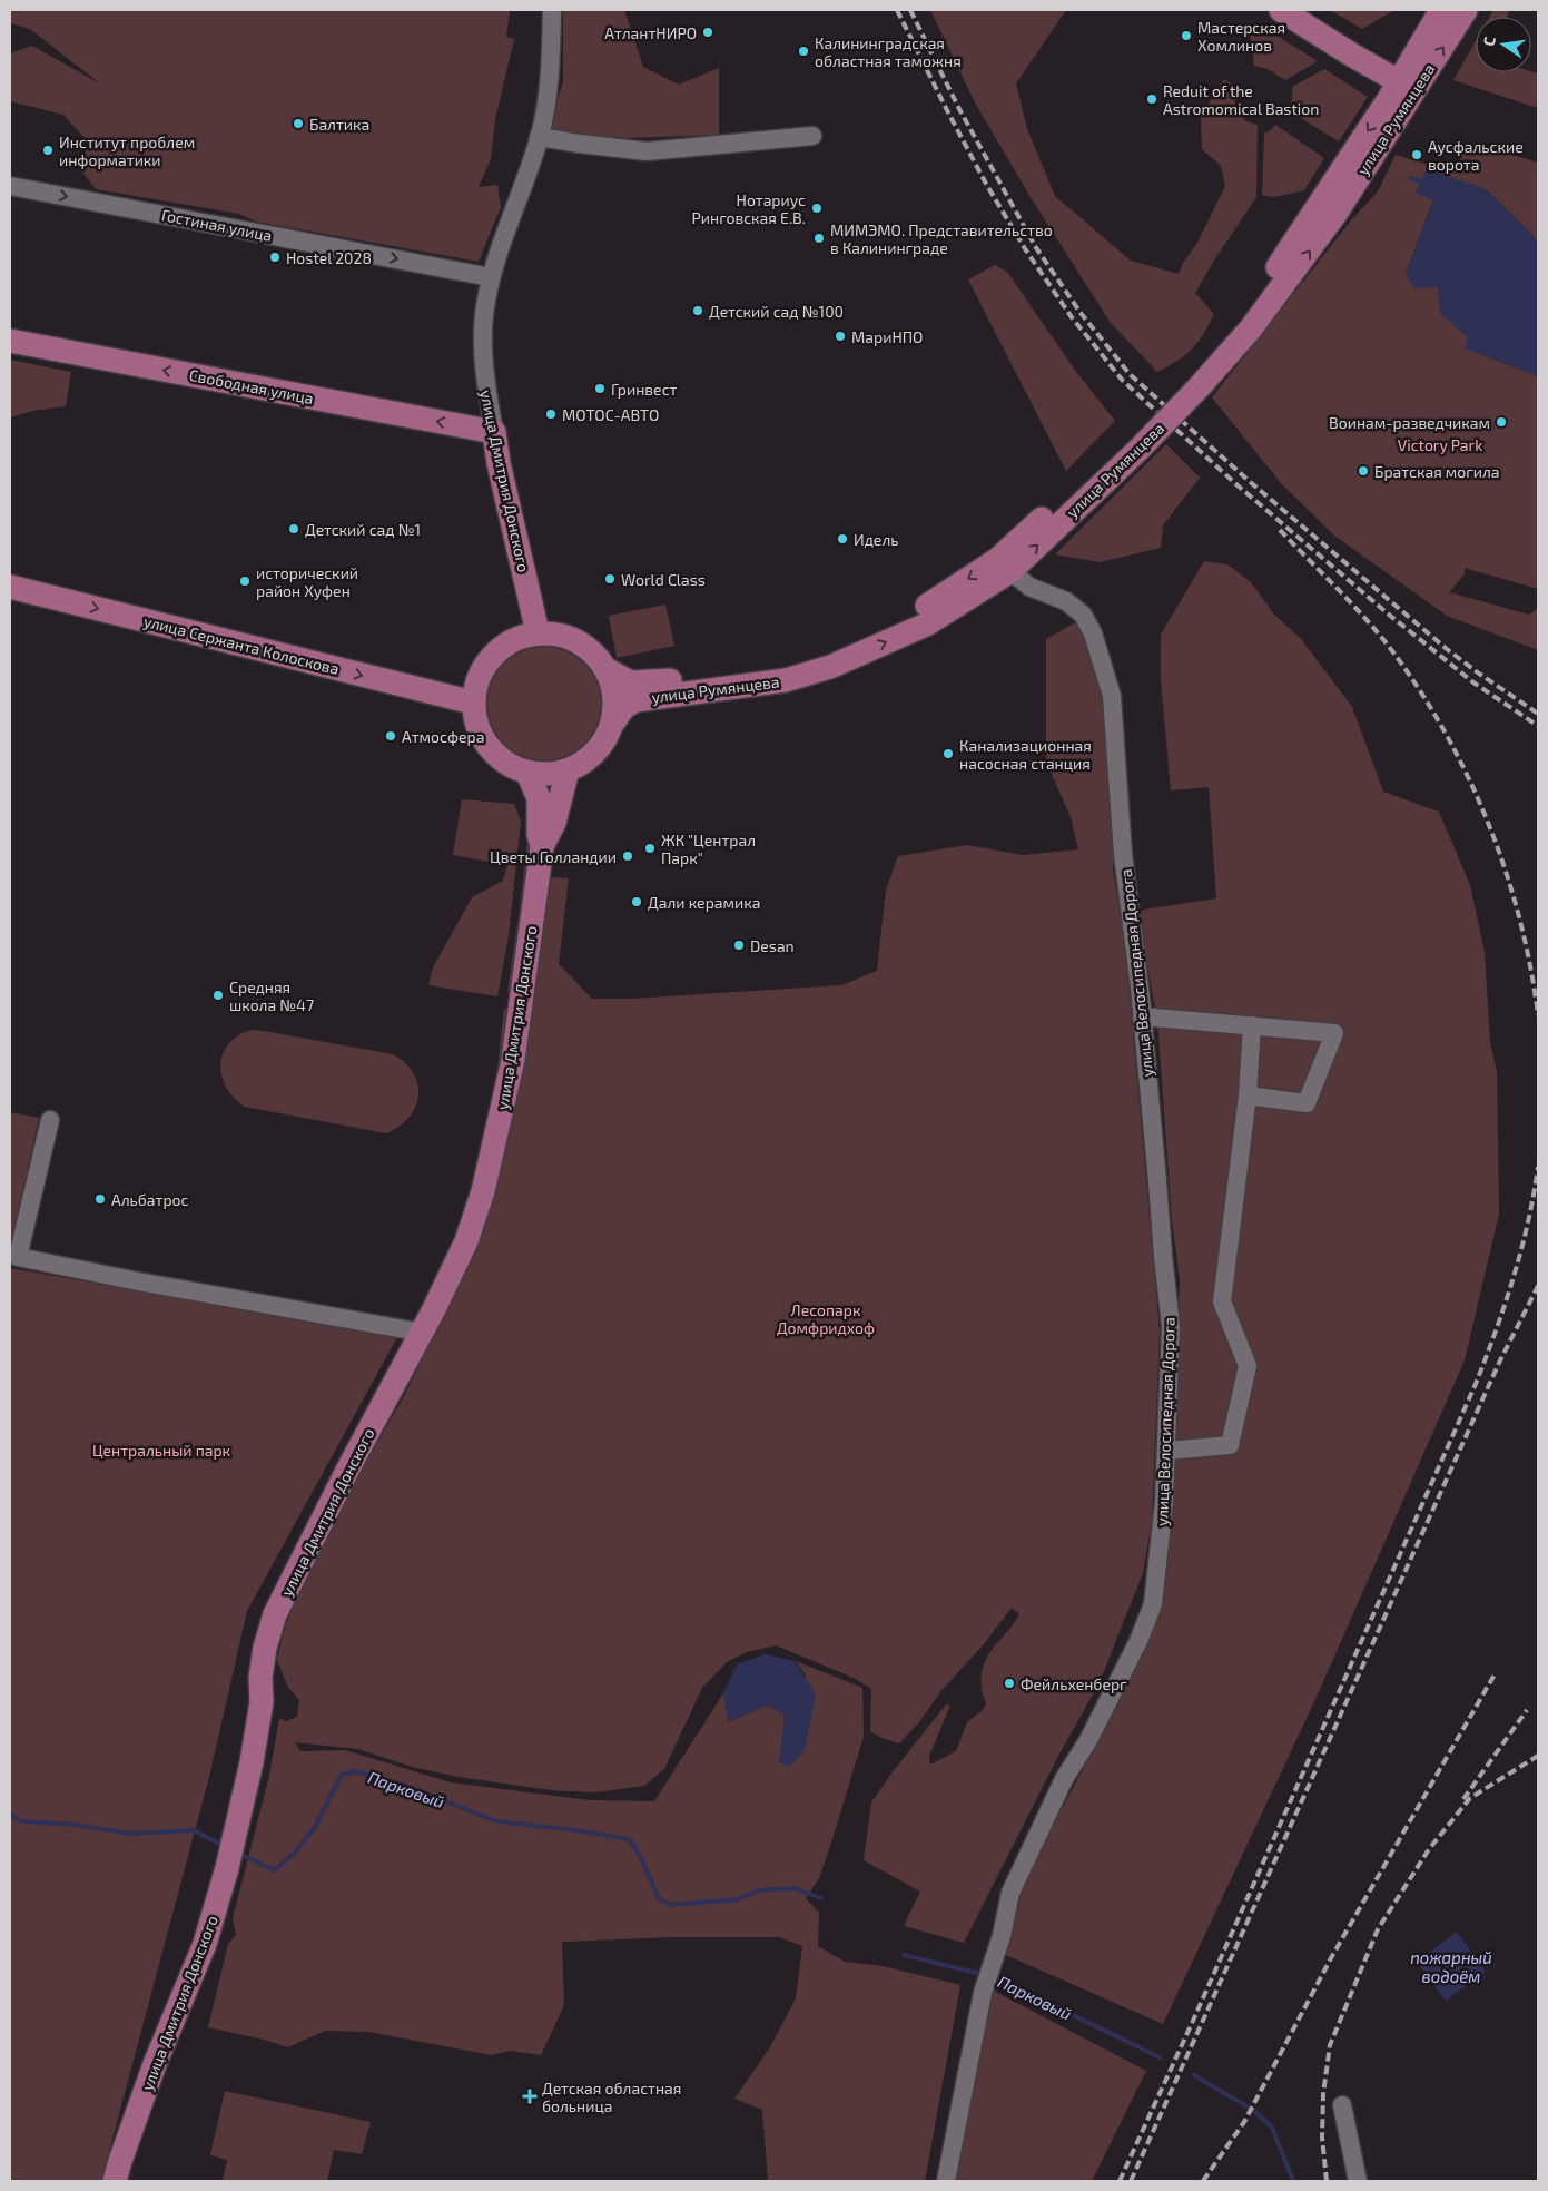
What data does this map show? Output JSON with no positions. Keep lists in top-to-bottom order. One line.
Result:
{"streets":{"main road":["улица Румянцева","Свободная улица","улица Дмитрия Донского","улица Сержанта Колоскова"],"street":["Гостиная улица","улица Велосипедная Дорога"]},"crossings":[["улица Румянцева","улица Дмитрия Донского"],["улица Румянцева","улица Сержанта Колоскова"],["улица Румянцева","улица Велосипедная Дорога"],["Гостиная улица","улица Дмитрия Донского"],["Свободная улица","улица Дмитрия Донского"],["улица Дмитрия Донского","улица Сержанта Колоскова"]],"one_way":["Гостиная улица","Свободная улица","улица Сержанта Колоскова"],"water":["Парковый","пожарный водоём"],"parks":["Victory Park","Лесопарк Домфридхоф","Центральный парк"],"places":{"other":["АтлантНИРО","Мастерская Хомлинов","Калининградская областная таможня","Reduit of the Astromomical Bastion","Балтика","Институт проблем информатики","Аусфальские ворота","Нотариус Ринговская Е.В.","МИМЭМО. Представительство в Калининграде","Hostel 2028","Детский сад №100","МариНПО","Гринвест","МОТОС-АВТО","Воинам-разведчикам","Братская могила","Детский сад №1","Идель","World Class","исторический район Хуфен","Атмосфера","Канализационная насосная станция","ЖК \"Централ Парк\"","Цветы Голландии","Дали керамика","Desan","Средняя школа №47","Альбатрос","Фейльхенберг"],"health":["Детская областная больница"]},"north":"left"}
